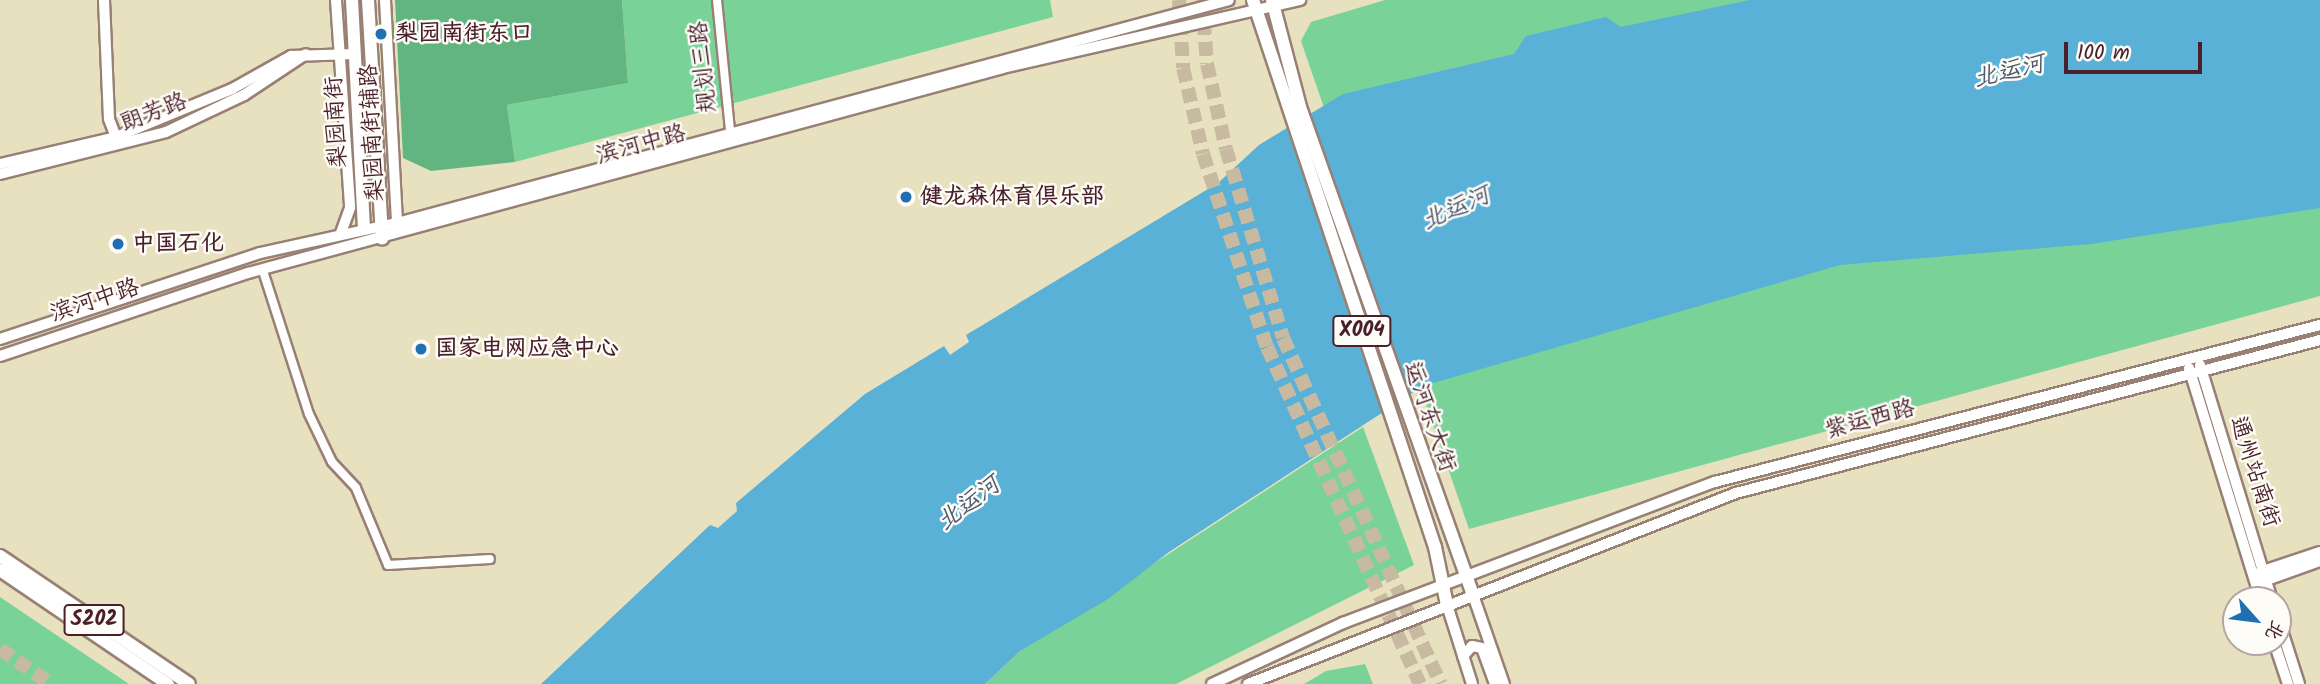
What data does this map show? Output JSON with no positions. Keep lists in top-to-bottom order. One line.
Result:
{"streets":{"main road":["梨园南街","滨河中路","X004","运河东大街","紫运西路","通州站南街","S202"],"street":["规划三路","朗芳路","梨园南街辅路"]},"crossings":[["规划三路","滨河中路"],["朗芳路","梨园南街"],["朗芳路","梨园南街辅路"],["梨园南街","滨河中路"],["梨园南街辅路","滨河中路"],["滨河中路","运河东大街"],["运河东大街","紫运西路"],["紫运西路","通州站南街"]],"water":["北运河"],"places":["梨园南街东口","健龙森体育俱乐部","中国石化","国家电网应急中心"],"scale_bar":"100 m","north":"bottom right"}
